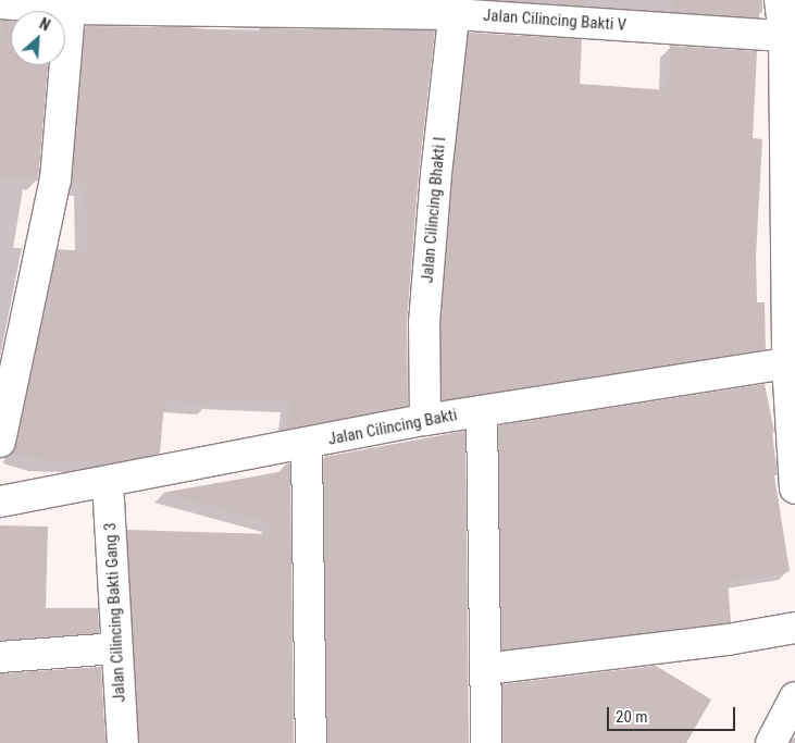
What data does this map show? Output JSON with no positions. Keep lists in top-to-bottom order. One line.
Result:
{"streets":{"street":["Jalan Cilincing Bakti V","Jalan Cilincing Bhakti I","Jalan Cilincing Bakti","Jalan Cilincing Bakti Gang 3"]},"crossings":[["Jalan Cilincing Bakti V","Jalan Cilincing Bhakti I"],["Jalan Cilincing Bhakti I","Jalan Cilincing Bakti"],["Jalan Cilincing Bakti","Jalan Cilincing Bakti Gang 3"]],"scale_bar":"20 m","north":"top right"}
